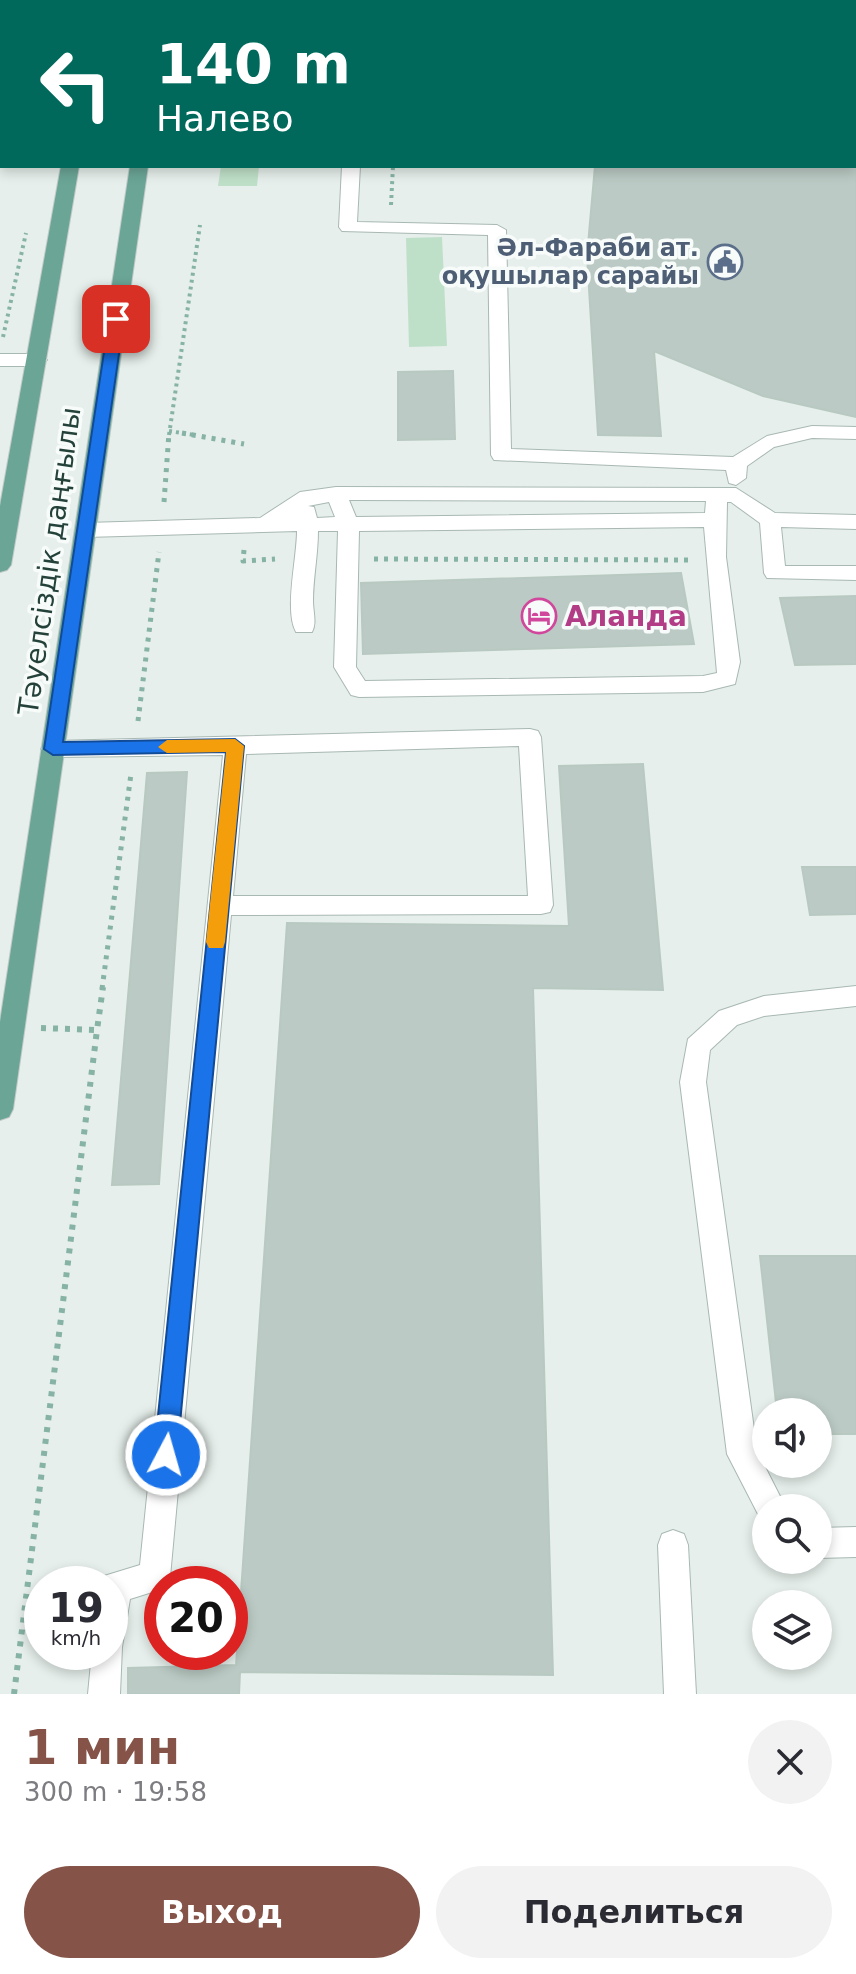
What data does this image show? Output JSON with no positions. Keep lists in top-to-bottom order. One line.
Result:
{"streets":{"main road":["Тәуелсіздік даңғылы"]},"places":{"public building":["Әл-Фараби ат. оқушылар сарайы"],"hotel":["Аланда"]},"page":{"turn":["140 m","Налево"],"speed":"19 km/h","limit":"20","heading":["1 мин","300 m · 19:58"],"buttons":["Выход","Поделиться"]}}
